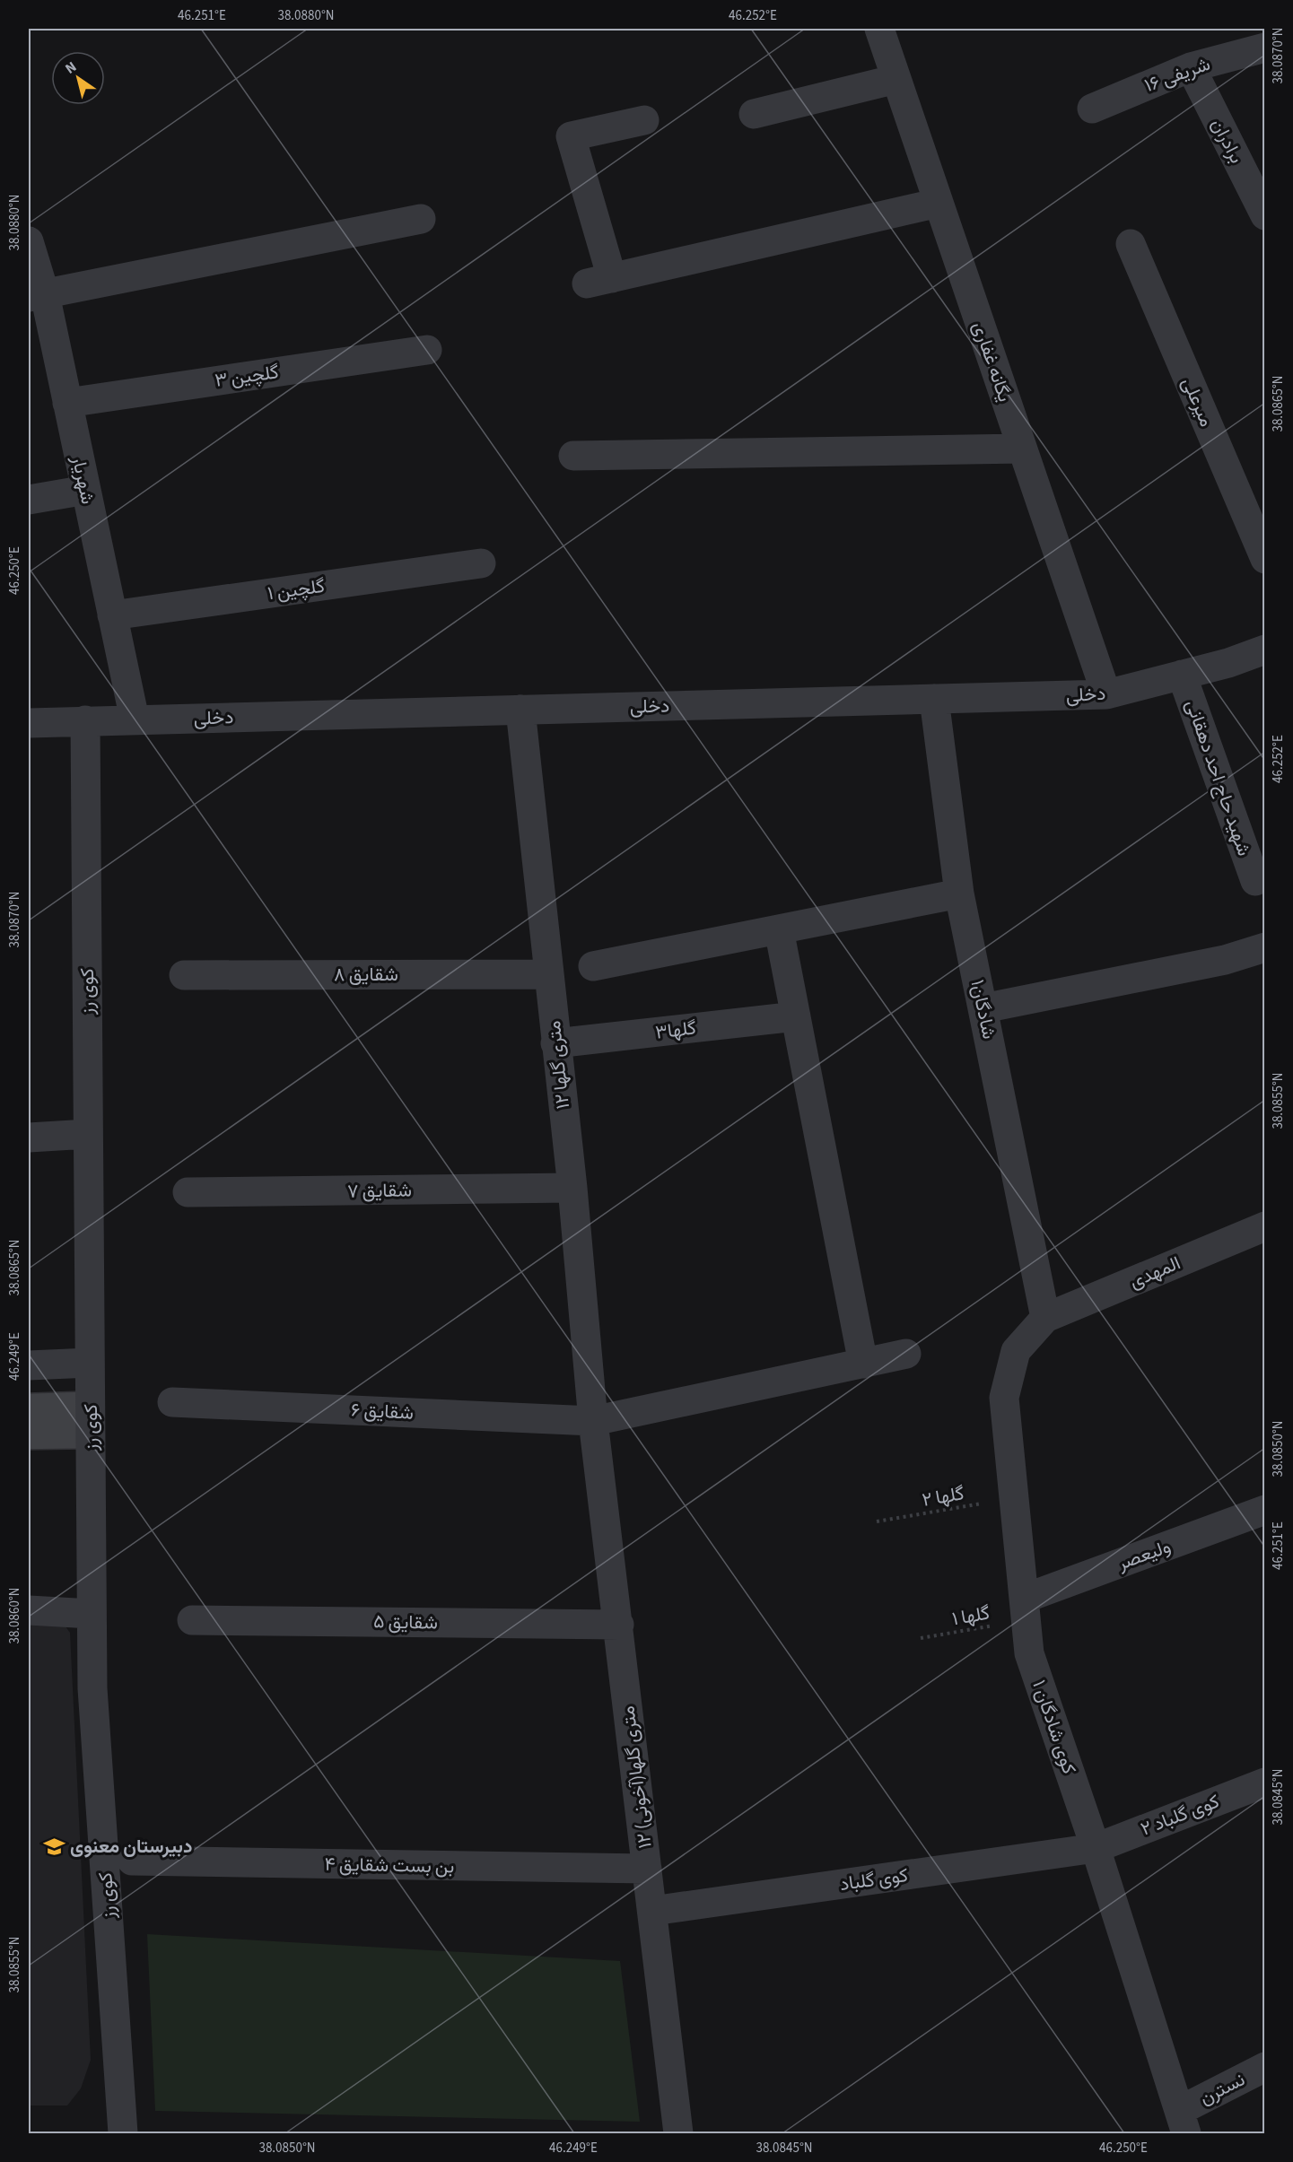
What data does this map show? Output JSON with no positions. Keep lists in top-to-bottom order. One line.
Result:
{"streets":{"street":["شریفی ۱۶","برادران","یگانه غفاری","گلچین ۳","میرعلی","شهریار","گلچین ۱","دخلی","شهید حاج احد دهقانی","شقایق ۸","کوی رز","شادگان۱","گلها۳","۱۲ متری گلها","شقایق ۷","المهدی","شقایق ۶","ولیعصر","شقایق ۵","کوی شادگان ۱","۱۲ متری گلها(آخونی)","کوی گلباد ۲","بن بست شقایق ۴","کوی گلباد","نسترن"],"path":["گلها ۲","گلها ۱"]},"crossings":[["شریفی ۱۶","برادران"],["یگانه غفاری","دخلی"],["گلچین ۳","شهریار"],["شهریار","گلچین ۱"],["شهریار","دخلی"],["دخلی","شهید حاج احد دهقانی"],["دخلی","کوی رز"],["دخلی","شادگان۱"],["دخلی","۱۲ متری گلها"],["شقایق ۸","۱۲ متری گلها"],["شادگان۱","المهدی"],["شادگان۱","کوی شادگان ۱"],["گلها۳","۱۲ متری گلها"],["۱۲ متری گلها","شقایق ۷"],["۱۲ متری گلها","شقایق ۶"],["۱۲ متری گلها","۱۲ متری گلها(آخونی)"],["المهدی","کوی شادگان ۱"],["شقایق ۶","۱۲ متری گلها(آخونی)"],["گلها ۲","کوی شادگان ۱"],["ولیعصر","گلها ۱"],["ولیعصر","کوی شادگان ۱"],["گلها ۱","کوی شادگان ۱"],["شقایق ۵","۱۲ متری گلها(آخونی)"],["کوی شادگان ۱","کوی گلباد ۲"],["کوی شادگان ۱","کوی گلباد"],["کوی شادگان ۱","نسترن"],["۱۲ متری گلها(آخونی)","بن بست شقایق ۴"],["۱۲ متری گلها(آخونی)","کوی گلباد"],["کوی گلباد ۲","کوی گلباد"]],"places":{"school or university":["دبیرستان معنوی"]},"north":"top left","coordinates":["46.251°E","38.0880°N","46.252°E","38.0870°N","38.0865°N","46.250°E","38.0855°N","46.249°E","38.0850°N","38.0860°N","38.0845°N"]}
